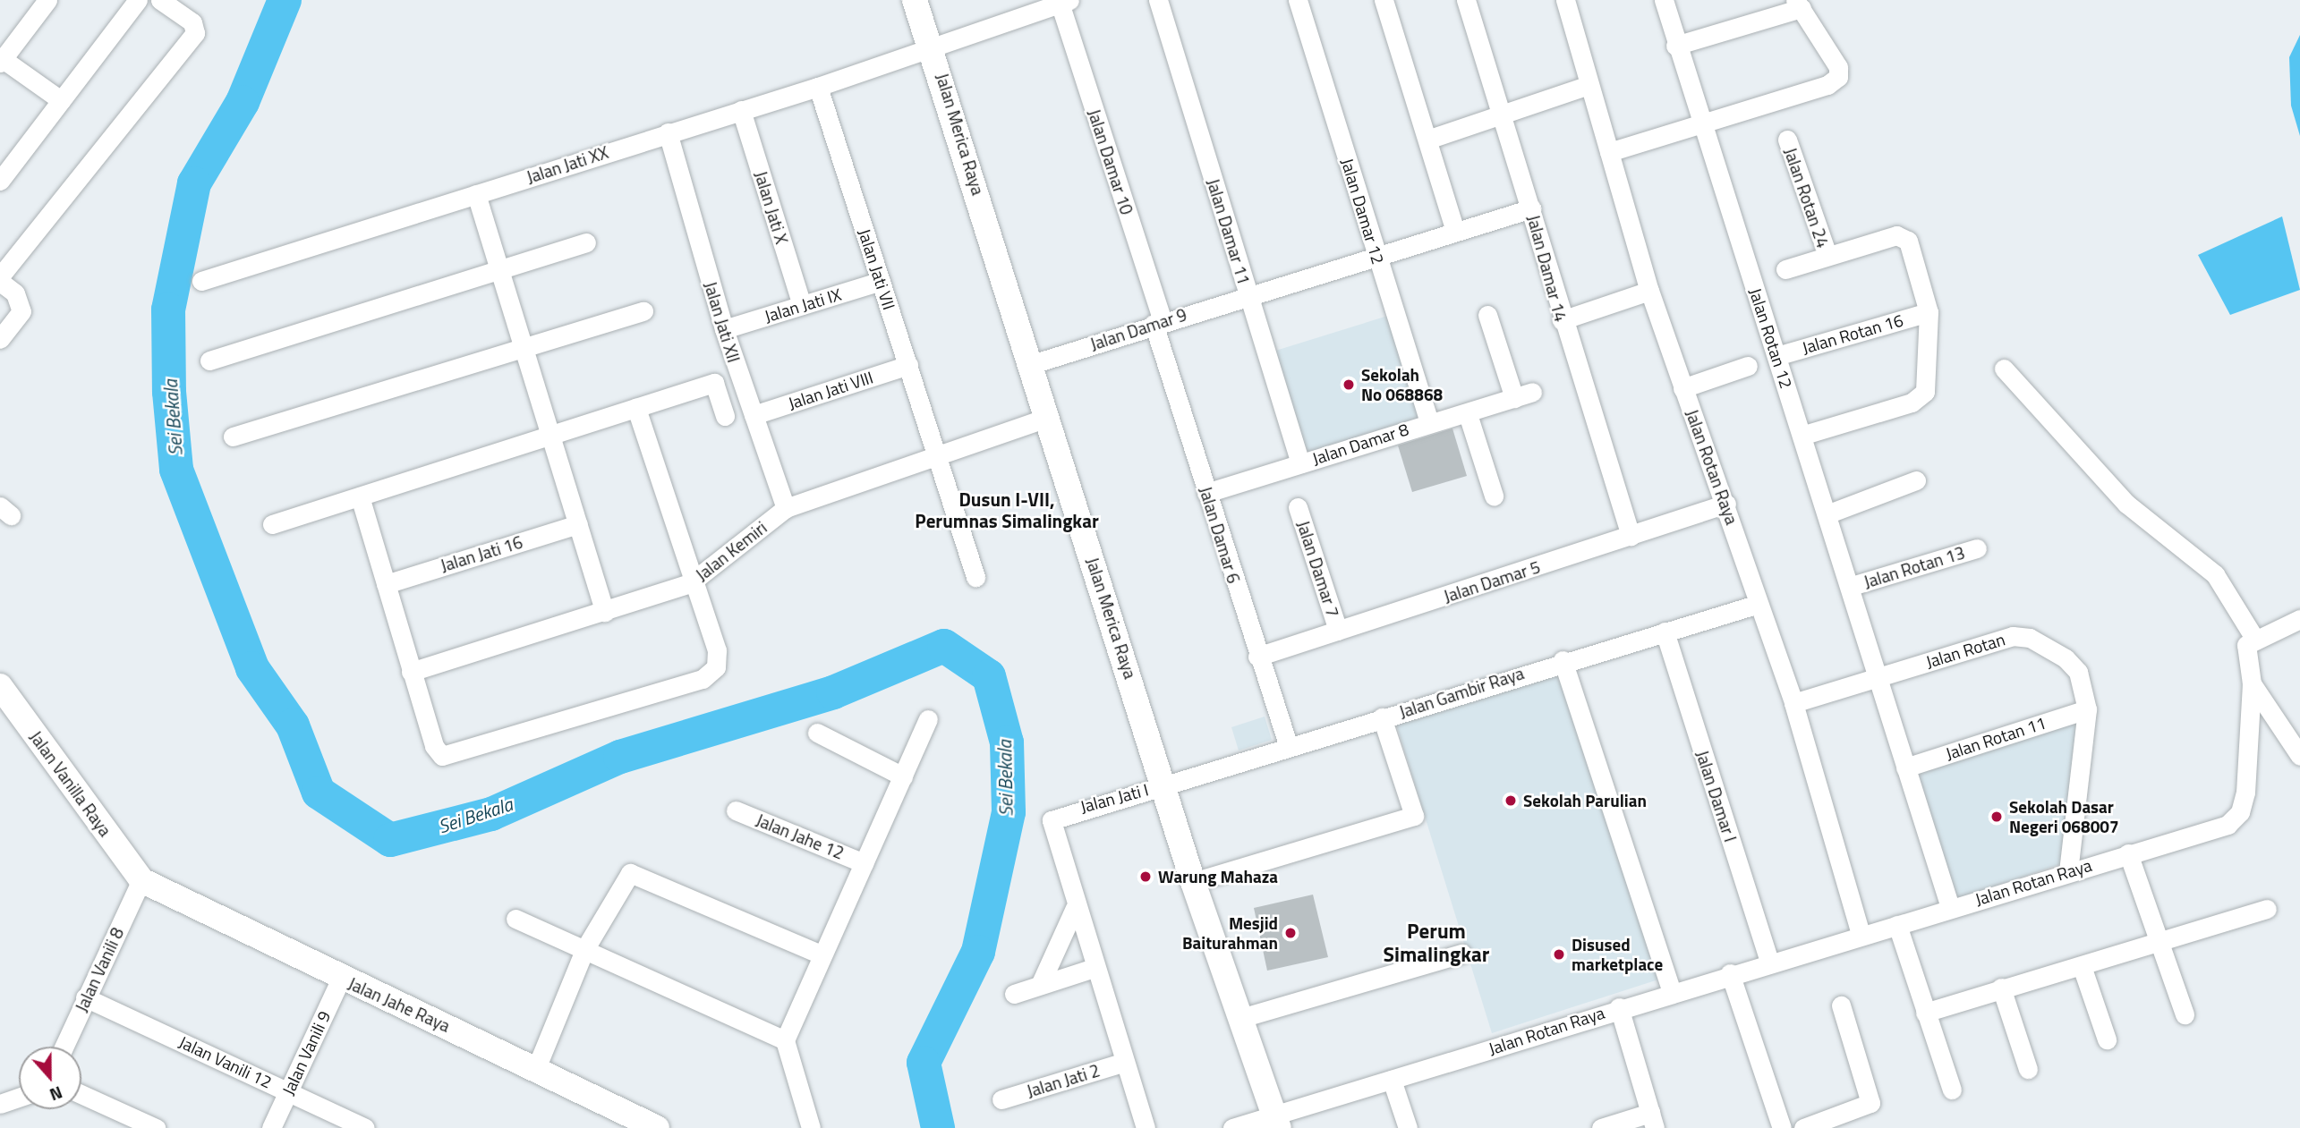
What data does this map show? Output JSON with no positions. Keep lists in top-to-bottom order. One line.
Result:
{"streets":{"street":["Jalan Merica Raya","Jalan Damar 10","Jalan Jati XX","Jalan Rotan 24","Jalan Jati X","Jalan Damar 12","Jalan Damar 11","Jalan Damar 14","Jalan Jati VII","Jalan Jati IX","Jalan Jati XII","Jalan Damar 9","Jalan Rotan 16","Jalan Rotan 12","Jalan Jati VIII","Jalan Damar 8","Jalan Rotan Raya","Jalan Damar 6","Jalan Kemiri","Jalan Jati 16","Jalan Rotan 13","Jalan Damar 7","Jalan Damar 5","Jalan Rotan","Jalan Gambir Raya","Jalan Rotan 11","Jalan Vanilla Raya","Jalan Damar I","Jalan Jati I","Jalan Jahe 12","Jalan Vanili 8","Jalan Jahe Raya","Jalan Vanili 9","Jalan Vanili 12","Jalan Jati 2"]},"crossings":[["Jalan Merica Raya","Jalan Jati XX"],["Jalan Merica Raya","Jalan Damar 9"],["Jalan Merica Raya","Jalan Rotan Raya"],["Jalan Merica Raya","Jalan Kemiri"],["Jalan Merica Raya","Jalan Gambir Raya"],["Jalan Merica Raya","Jalan Jati I"],["Jalan Damar 10","Jalan Jati XX"],["Jalan Damar 10","Jalan Damar 9"],["Jalan Damar 10","Jalan Damar 6"],["Jalan Jati XX","Jalan Jati X"],["Jalan Jati XX","Jalan Jati VII"],["Jalan Jati XX","Jalan Jati XII"],["Jalan Jati X","Jalan Jati IX"],["Jalan Damar 12","Jalan Damar 9"],["Jalan Damar 12","Jalan Damar 8"],["Jalan Damar 11","Jalan Damar 9"],["Jalan Damar 11","Jalan Damar 8"],["Jalan Damar 14","Jalan Damar 5"],["Jalan Jati VII","Jalan Jati IX"],["Jalan Jati VII","Jalan Jati VIII"],["Jalan Jati VII","Jalan Kemiri"],["Jalan Jati IX","Jalan Jati XII"],["Jalan Jati XII","Jalan Jati VIII"],["Jalan Jati XII","Jalan Kemiri"],["Jalan Damar 9","Jalan Damar 6"],["Jalan Rotan 16","Jalan Rotan 12"],["Jalan Rotan 12","Jalan Rotan Raya"],["Jalan Rotan 12","Jalan Rotan 13"],["Jalan Rotan 12","Jalan Rotan"],["Jalan Rotan 12","Jalan Rotan 11"],["Jalan Damar 8","Jalan Damar 6"],["Jalan Rotan Raya","Jalan Damar 5"],["Jalan Rotan Raya","Jalan Rotan"],["Jalan Rotan Raya","Jalan Gambir Raya"],["Jalan Rotan Raya","Jalan Damar I"],["Jalan Damar 6","Jalan Damar 5"],["Jalan Damar 6","Jalan Gambir Raya"],["Jalan Damar 7","Jalan Damar 5"],["Jalan Rotan","Jalan Rotan 11"],["Jalan Gambir Raya","Jalan Damar I"],["Jalan Gambir Raya","Jalan Jati I"],["Jalan Vanilla Raya","Jalan Vanili 8"],["Jalan Vanilla Raya","Jalan Jahe Raya"],["Jalan Vanili 8","Jalan Jahe Raya"],["Jalan Vanili 8","Jalan Vanili 12"],["Jalan Jahe Raya","Jalan Vanili 9"],["Jalan Vanili 9","Jalan Vanili 12"]],"districts":["Dusun I-VII, Perumnas Simalingkar","Perum Simalingkar"],"water":["Sei Bekala"],"places":["Sekolah No 068868","Sekolah Parulian","Sekolah Dasar Negeri 068007","Warung Mahaza","Mesjid Baiturahman","Disused marketplace"],"north":"bottom"}
